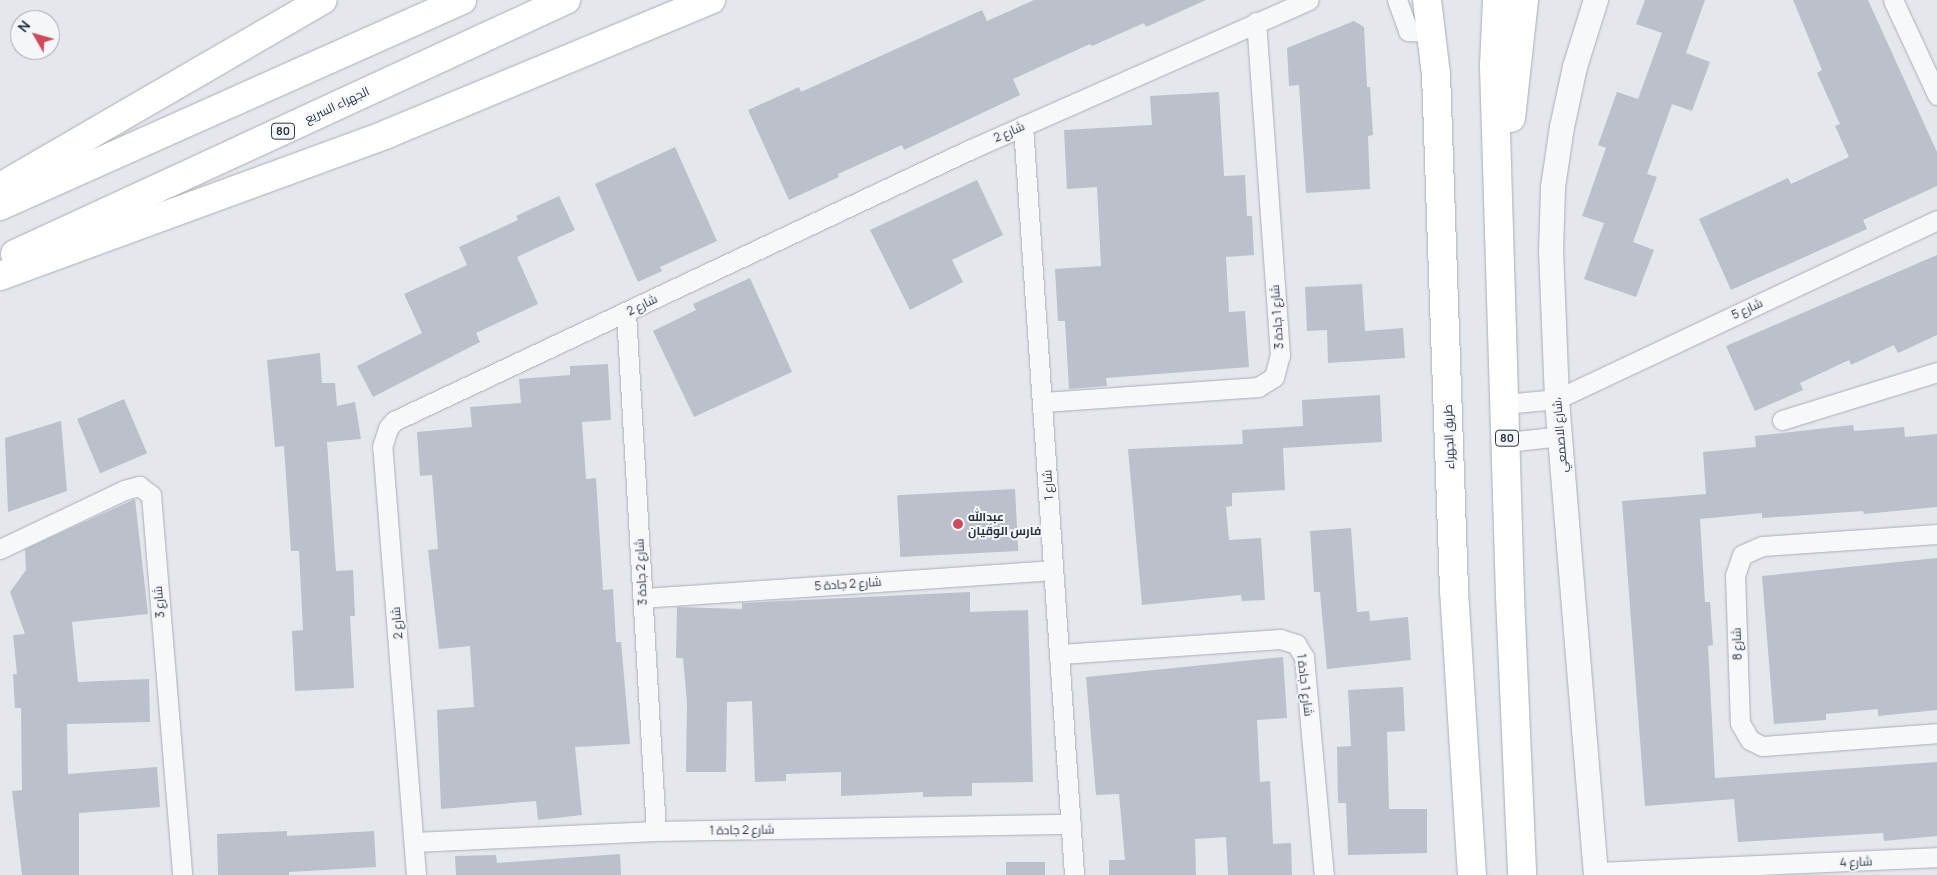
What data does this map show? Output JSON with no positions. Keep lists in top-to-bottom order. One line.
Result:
{"streets":{"highway":["الجهراء السريع","80","طريق الجهراء"],"street":["شارع 2","شارع 5","شارع 1 جادة 3","شارع الاصمعي،","شارع 1","شارع 2 جادة 3","شارع 2 جادة 5","شارع 3","شارع 8","شارع 1 جادة 1","شارع 2 جادة 1","شارع 4"]},"crossings":[["شارع 2","شارع 1 جادة 3"],["شارع 2","شارع 1"],["شارع 2","شارع 2 جادة 3"],["شارع 2","شارع 2 جادة 1"],["شارع 5","شارع الاصمعي،"],["شارع 1 جادة 3","شارع 1"],["شارع الاصمعي،","شارع 4"],["شارع 1","شارع 2 جادة 5"],["شارع 1","شارع 1 جادة 1"],["شارع 1","شارع 2 جادة 1"],["شارع 2 جادة 3","شارع 2 جادة 5"],["شارع 2 جادة 3","شارع 2 جادة 1"]],"places":["عبدالله فارس الوقيان"],"north":"top left"}
